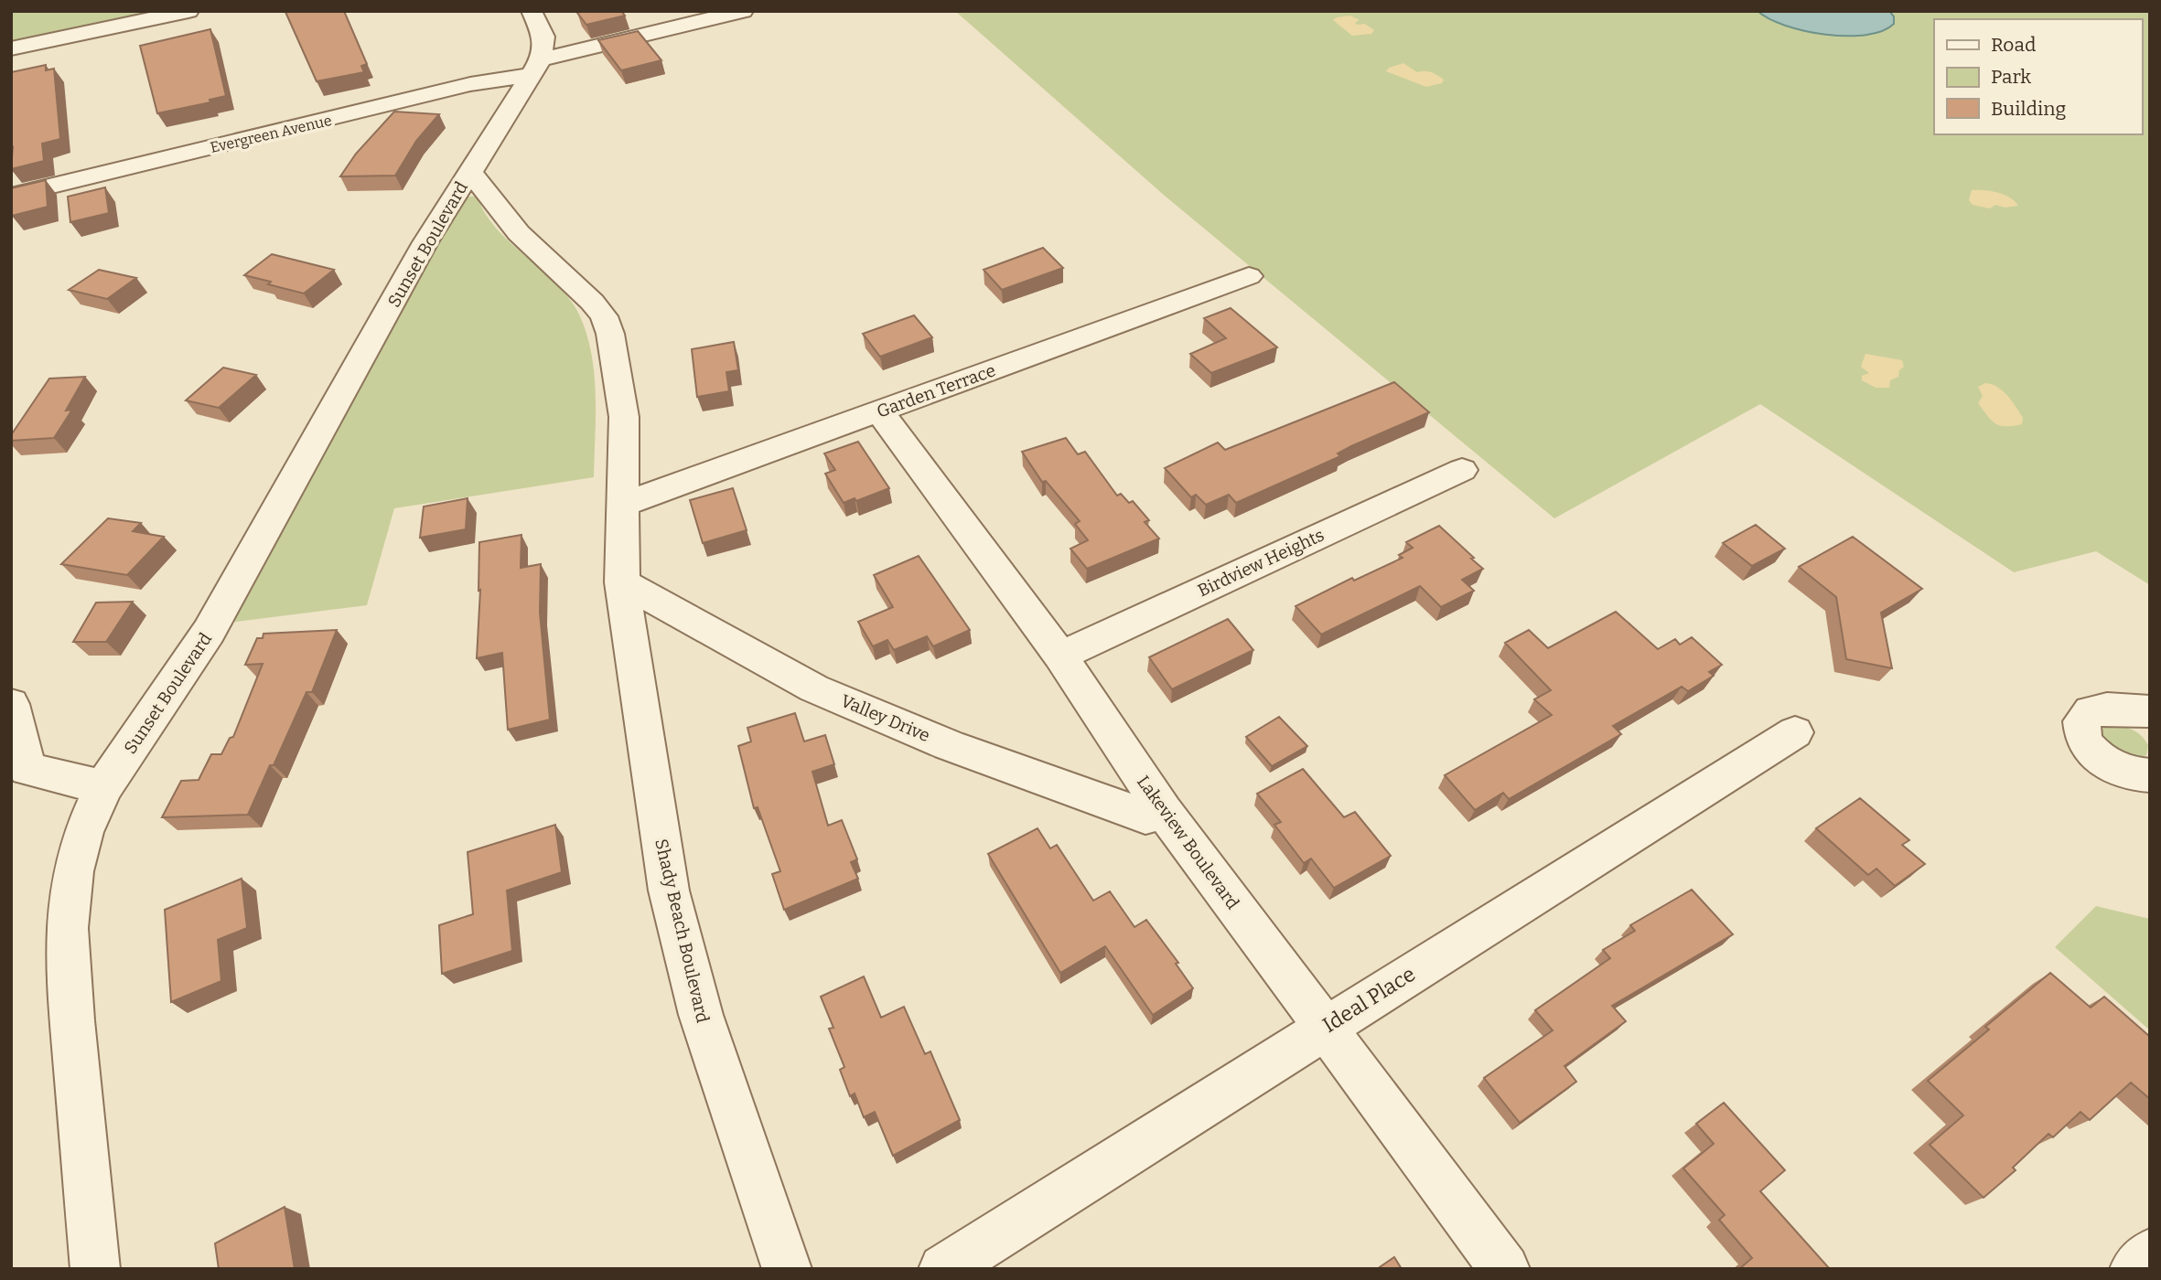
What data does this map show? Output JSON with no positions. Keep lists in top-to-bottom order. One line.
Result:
{"streets":{"street":["Evergreen Avenue","Sunset Boulevard","Garden Terrace","Birdview Heights","Valley Drive","Lakeview Boulevard","Shady Beach Boulevard","Ideal Place"]},"crossings":[["Garden Terrace","Lakeview Boulevard"],["Garden Terrace","Shady Beach Boulevard"],["Birdview Heights","Lakeview Boulevard"],["Valley Drive","Lakeview Boulevard"],["Valley Drive","Shady Beach Boulevard"],["Lakeview Boulevard","Ideal Place"]],"legend":["Road","Park","Building"]}
